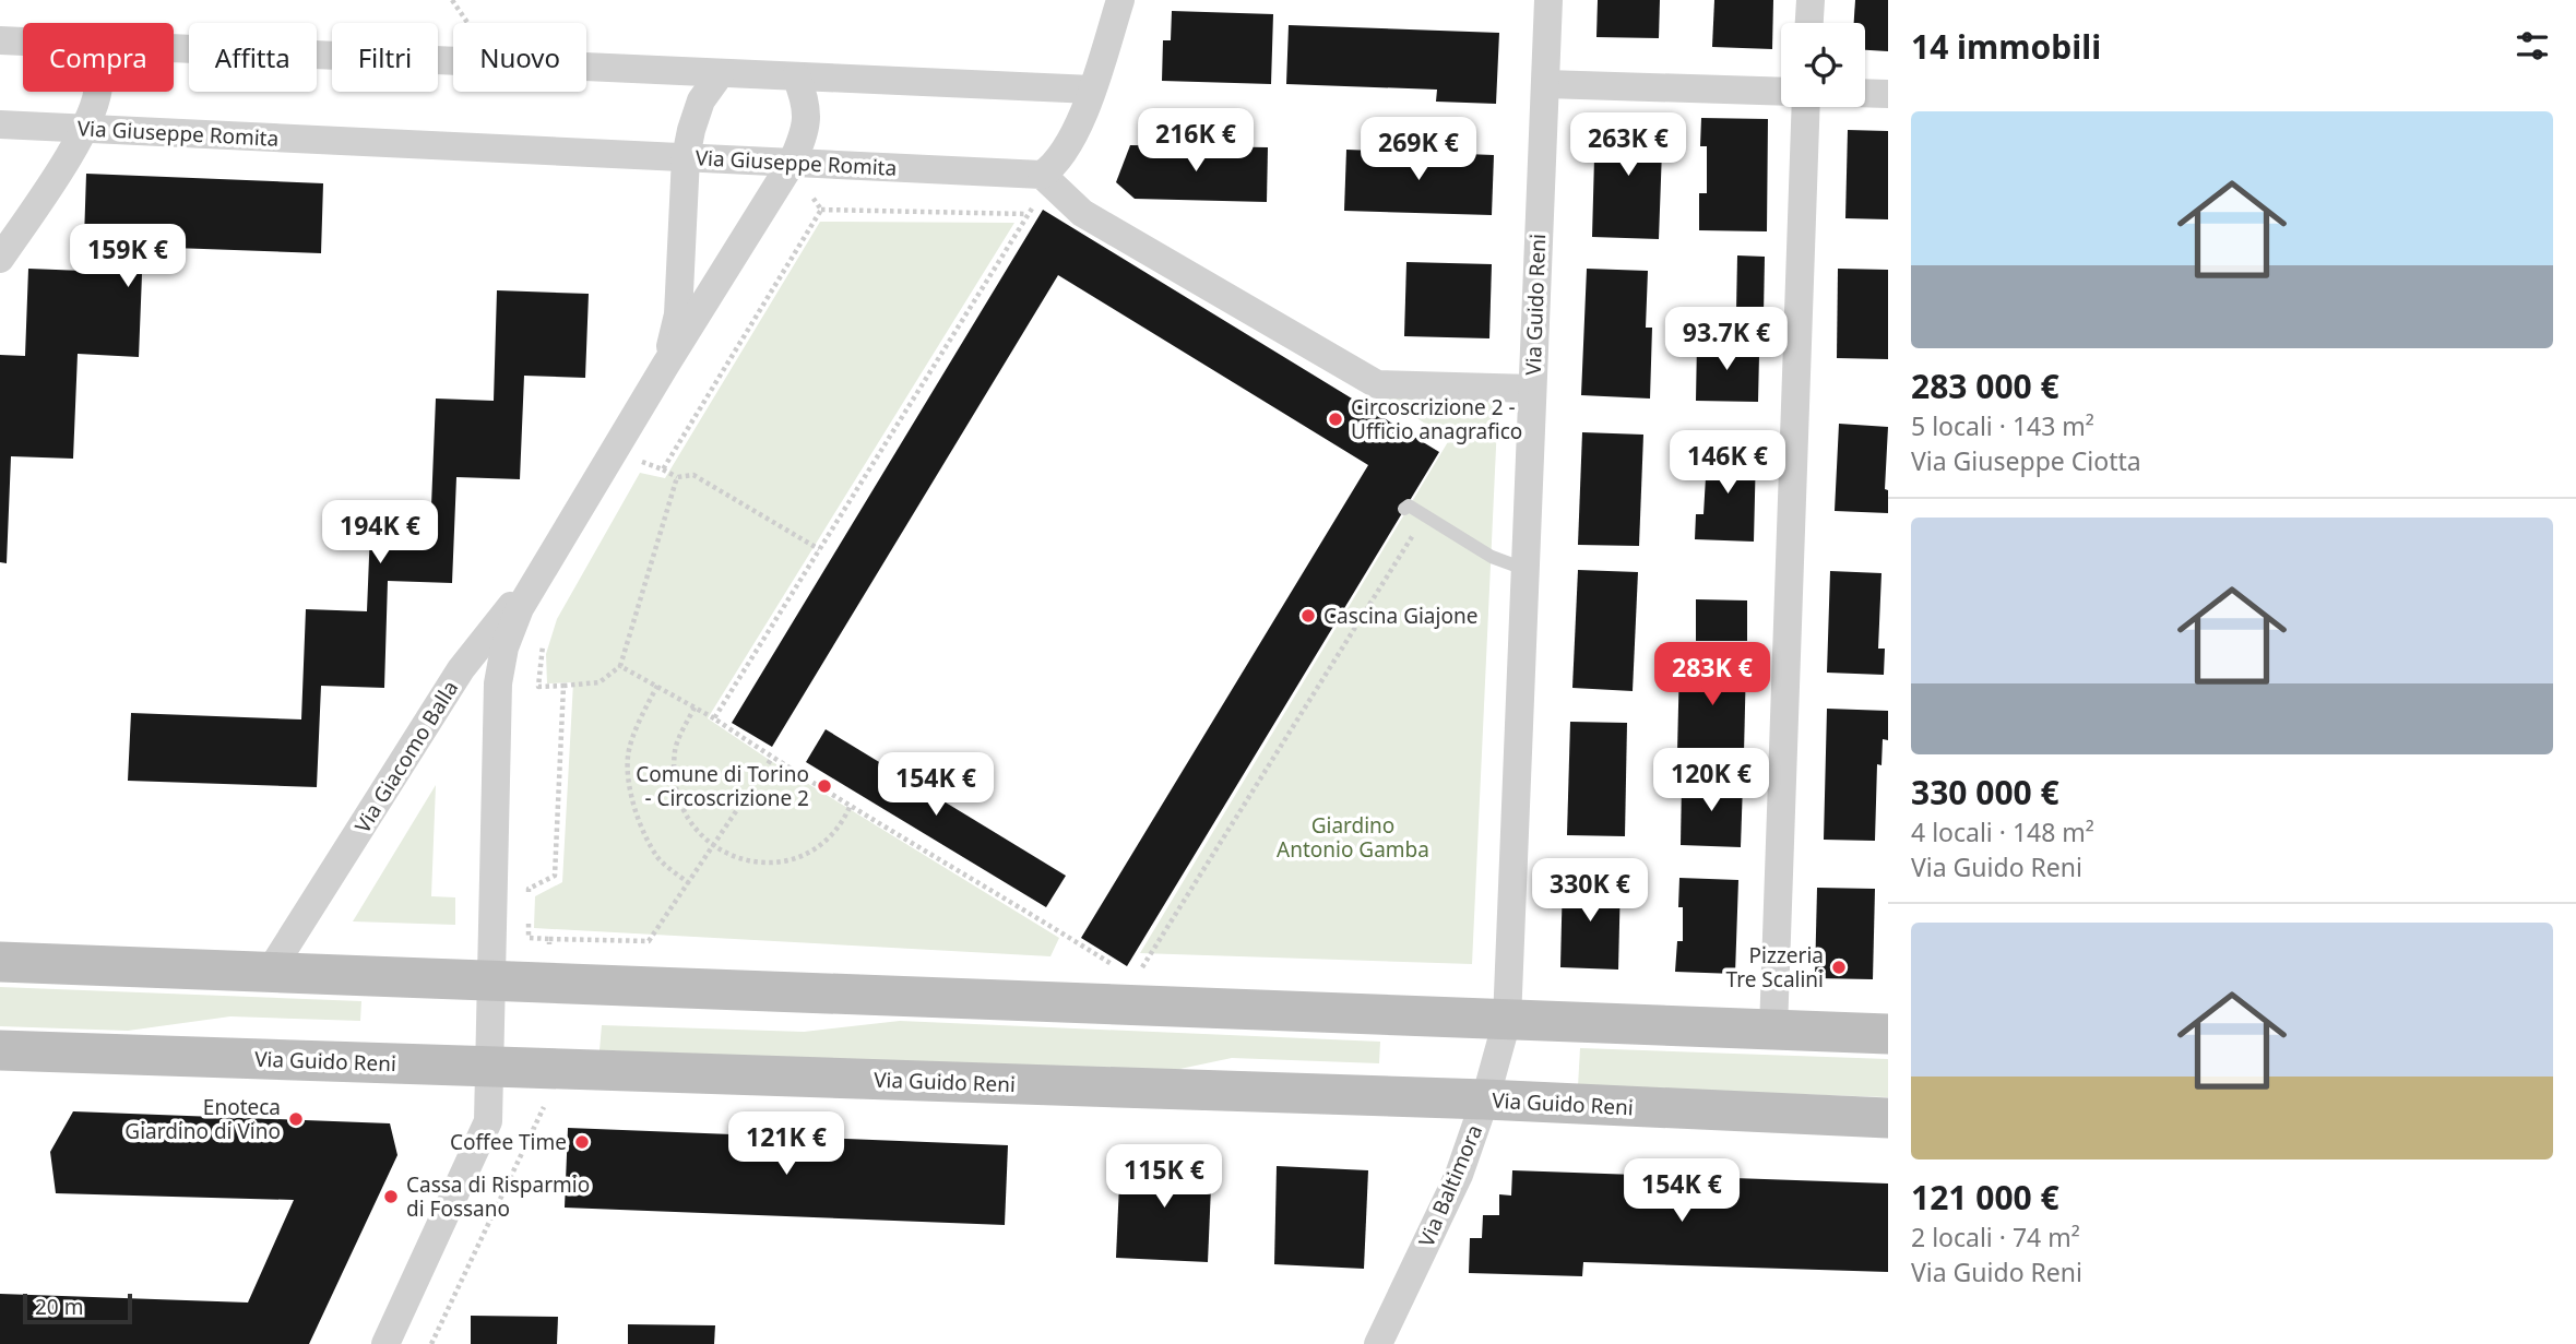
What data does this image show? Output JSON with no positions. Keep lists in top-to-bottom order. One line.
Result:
{"streets":{"main road":["Via Guido Reni"],"street":["Via Giuseppe Romita","Via Giacomo Balla","Via Baltimora"]},"crossings":[["Via Giuseppe Romita","Via Giacomo Balla"],["Via Guido Reni","Via Giacomo Balla"],["Via Guido Reni","Via Baltimora"]],"parks":["Giardino Antonio Gamba"],"places":["Circoscrizione 2 - Ufficio anagrafico","Cascina Giajone","Comune di Torino - Circoscrizione 2","Pizzeria Tre Scalini","Enoteca Giardino di Vino","Coffee Time","Cassa di Risparmio di Fossano"],"scale_bar":"20 m","page":{"heading":"14 immobili","chip":["Compra","Affitta","Filtri","Nuovo"],"list":[{"name":"283 000 €","note":"5 locali · 143 m² · Via Giuseppe Ciotta"},{"name":"330 000 €","note":"4 locali · 148 m² · Via Guido Reni"},{"name":"121 000 €","note":"2 locali · 74 m² · Via Guido Reni"}],"price":["216K €","263K €","269K €","159K €","93.7K €","146K €","194K €","283K €","120K €","154K €","330K €","121K €","115K €","154K €"],"scale":"20 m"}}
